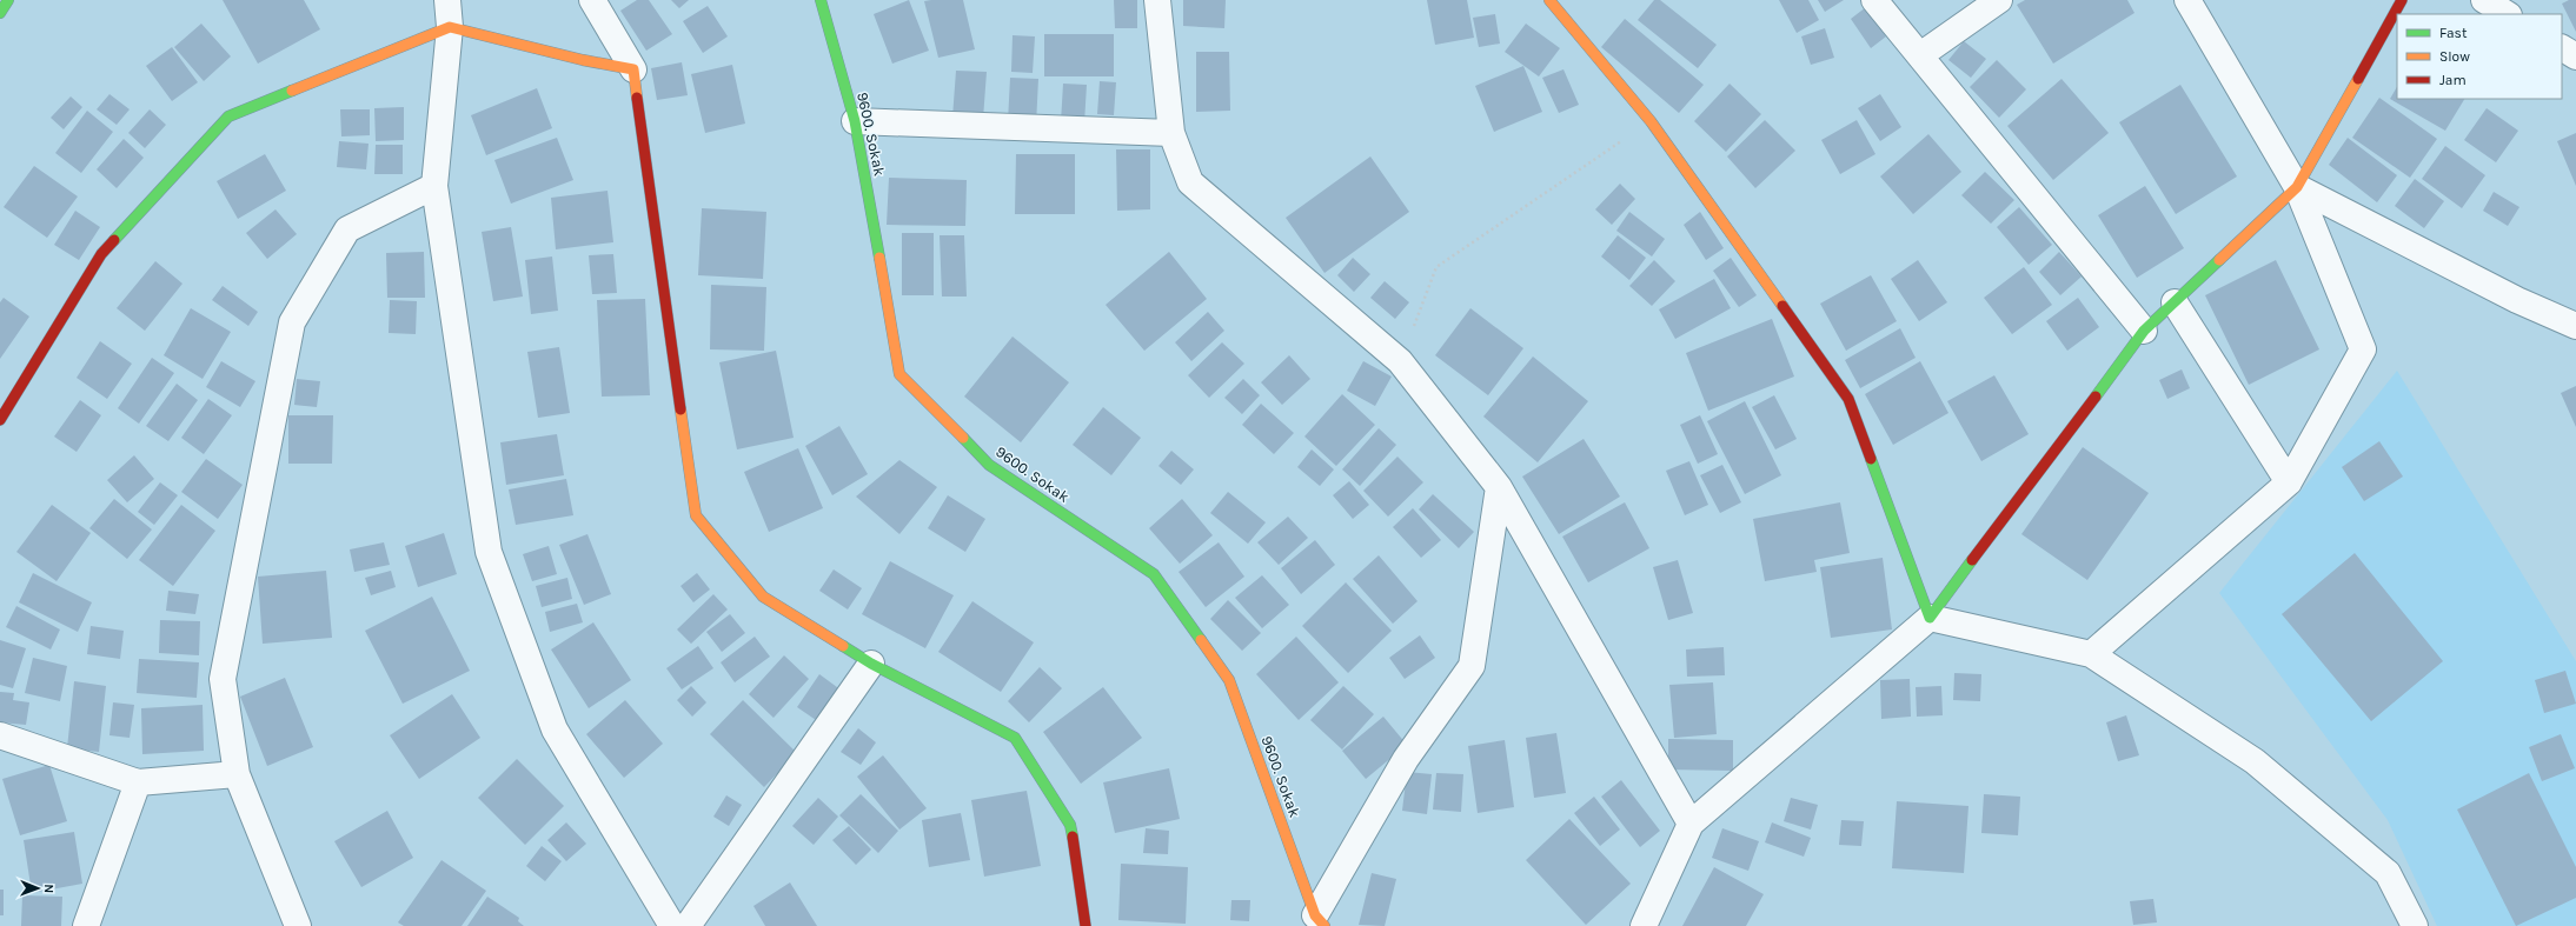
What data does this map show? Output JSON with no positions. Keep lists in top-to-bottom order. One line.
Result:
{"streets":{"street":["9600. Sokak"]},"legend":["Fast","Slow","Jam"],"north":"right"}
